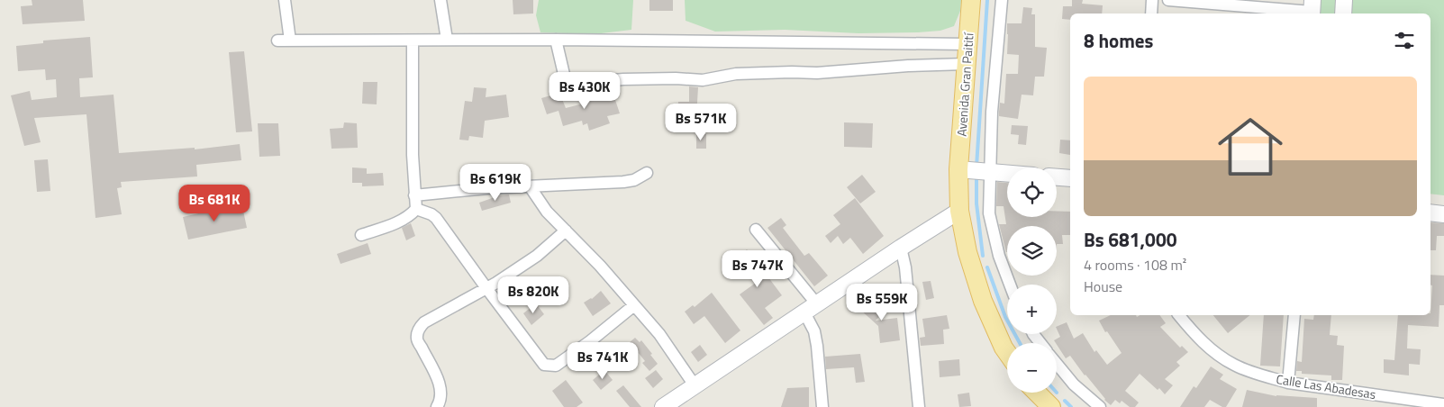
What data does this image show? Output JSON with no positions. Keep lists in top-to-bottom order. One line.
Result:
{"streets":{"main road":["Avenida Gran Paitití"],"street":["Calle Las Abadesas"]},"page":{"heading":"8 homes","list":[{"name":"Bs 681,000","note":"4 rooms · 108 m² · House"}],"price":["Bs 430K","Bs 571K","Bs 619K","Bs 681K","Bs 747K","Bs 820K","Bs 559K","Bs 741K"],"map_buttons":["+","−"]}}
